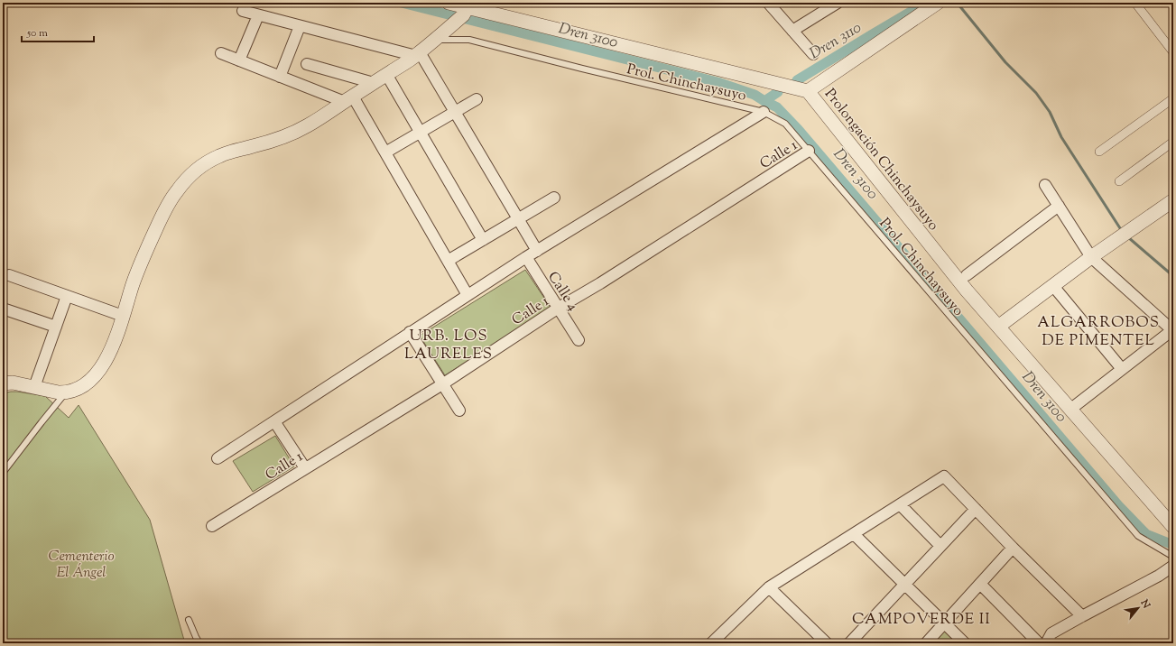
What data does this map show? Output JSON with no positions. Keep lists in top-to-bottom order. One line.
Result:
{"streets":{"street":["Calle 1","Prolongación Chinchaysuyo","Calle 4"],"lane":["Prol. Chinchaysuyo"]},"crossings":[["Prol. Chinchaysuyo","Calle 1"],["Calle 1","Calle 4"]],"districts":["ALGARROBOS DE PIMENTEL","URB. LOS LAURELES","CAMPOVERDE II"],"water":["Dren 3100","Dren 3110"],"parks":["Cementerio El Ángel"],"scale_bar":"50 m","north":"top right"}
